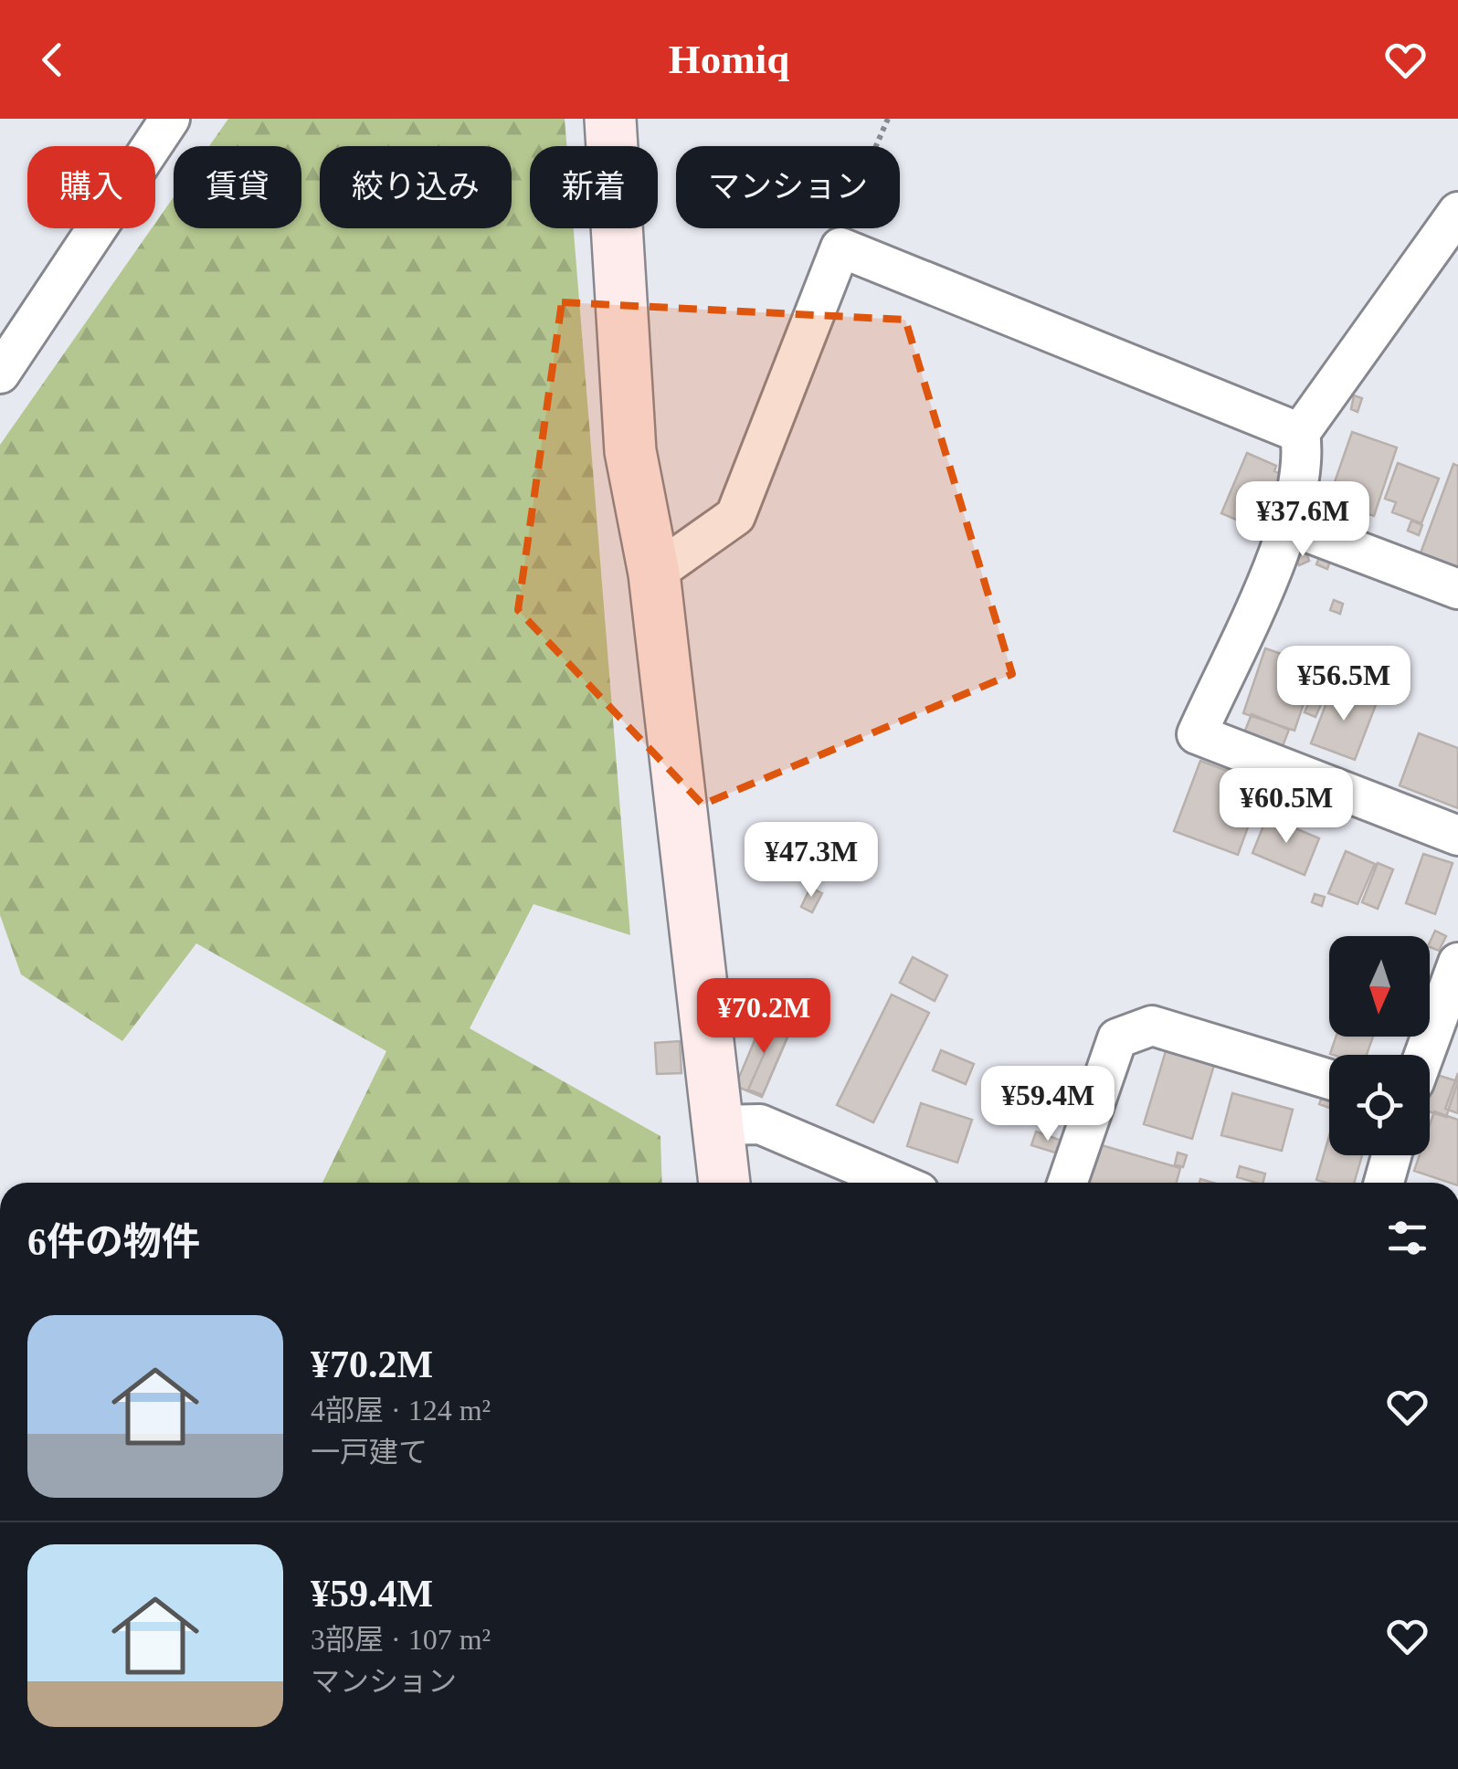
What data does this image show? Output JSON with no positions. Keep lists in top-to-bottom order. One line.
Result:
{"north":"bottom","page":{"header":"Homiq","chip":["購入","賃貸","絞り込み","新着","マンション"],"price":["¥37.6M","¥56.5M","¥60.5M","¥47.3M","¥70.2M","¥59.4M"],"heading":"6件の物件","list":[{"name":"¥70.2M","note":"4部屋 · 124 m² · 一戸建て"},{"name":"¥59.4M","note":"3部屋 · 107 m² · マンション"}]}}
